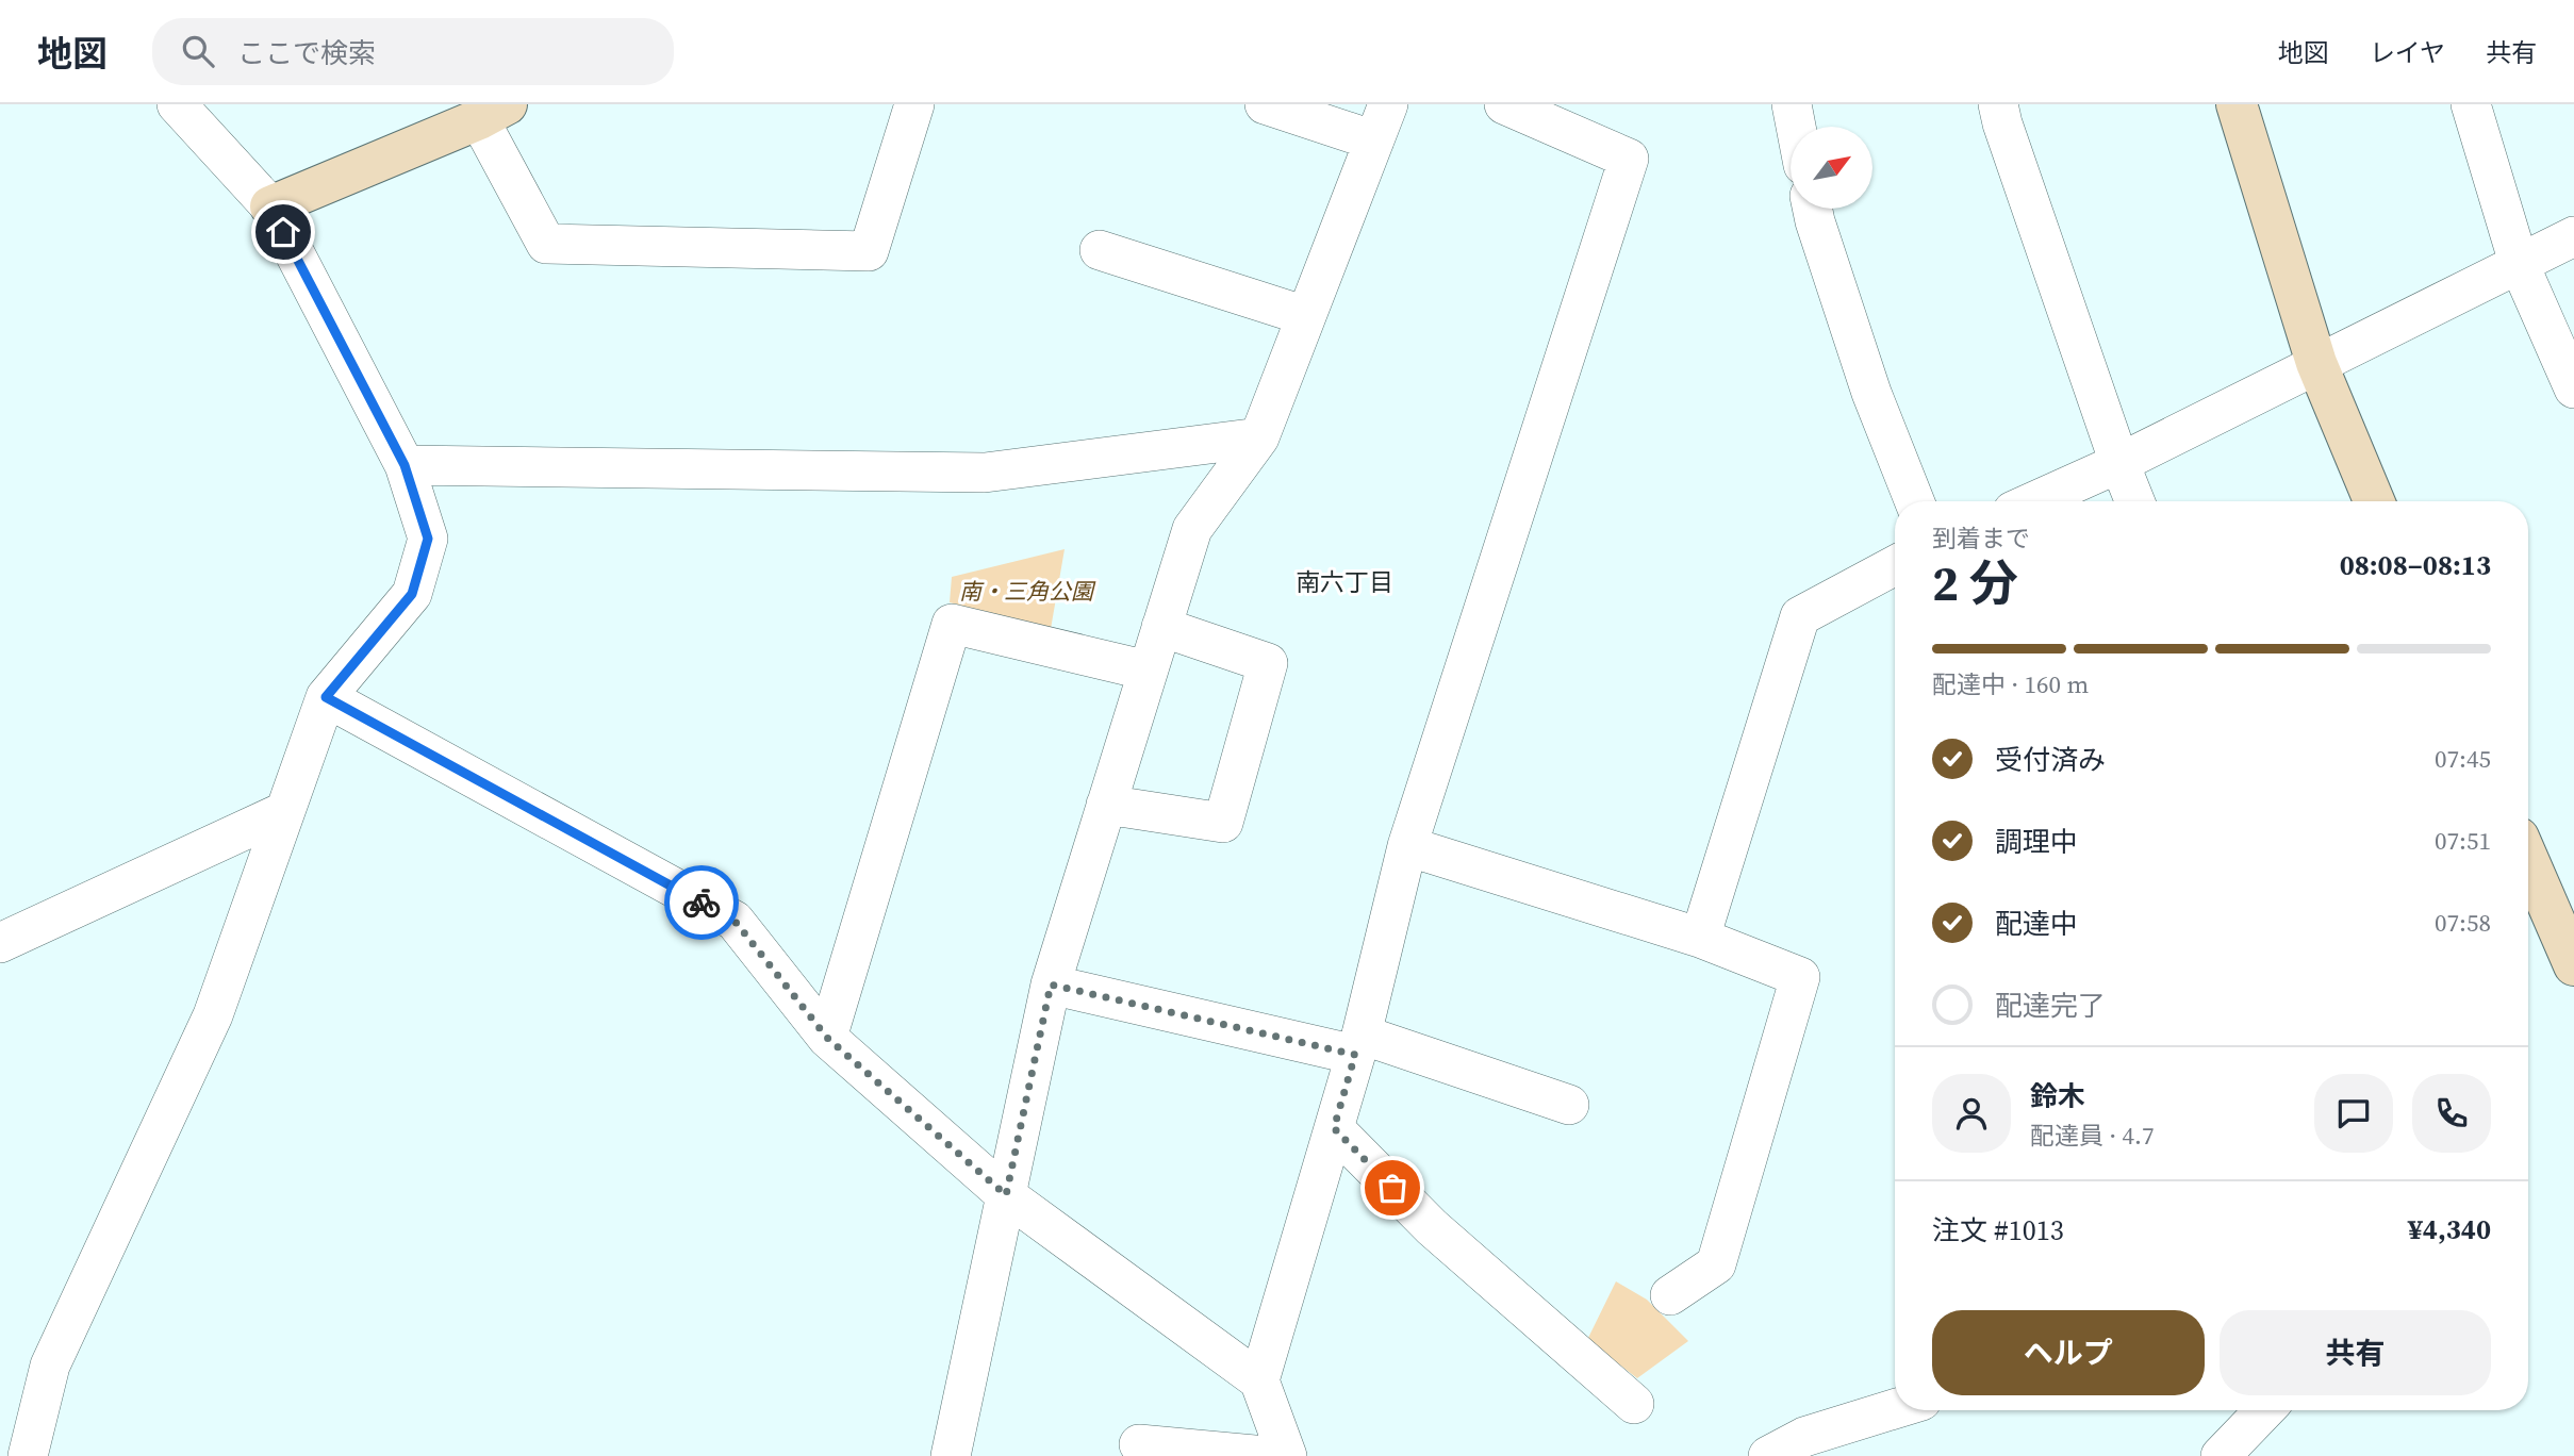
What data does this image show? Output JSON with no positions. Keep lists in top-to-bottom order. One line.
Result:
{"districts":["南六丁目"],"parks":["南・三角公園"],"north":"top right","page":{"header":"地図","search":"ここで検索","nav":["地図","レイヤ","共有"],"heading":["2 分","到着まで","08:08–08:13"],"panel":["鈴木","配達員 · 4.7","注文 #1013","¥4,340"],"bar":"配達中 · 160 m","list":[["受付済み","07:45"],["調理中","07:51"],["配達中","07:58"],"配達完了"],"buttons":["ヘルプ","共有"]}}
